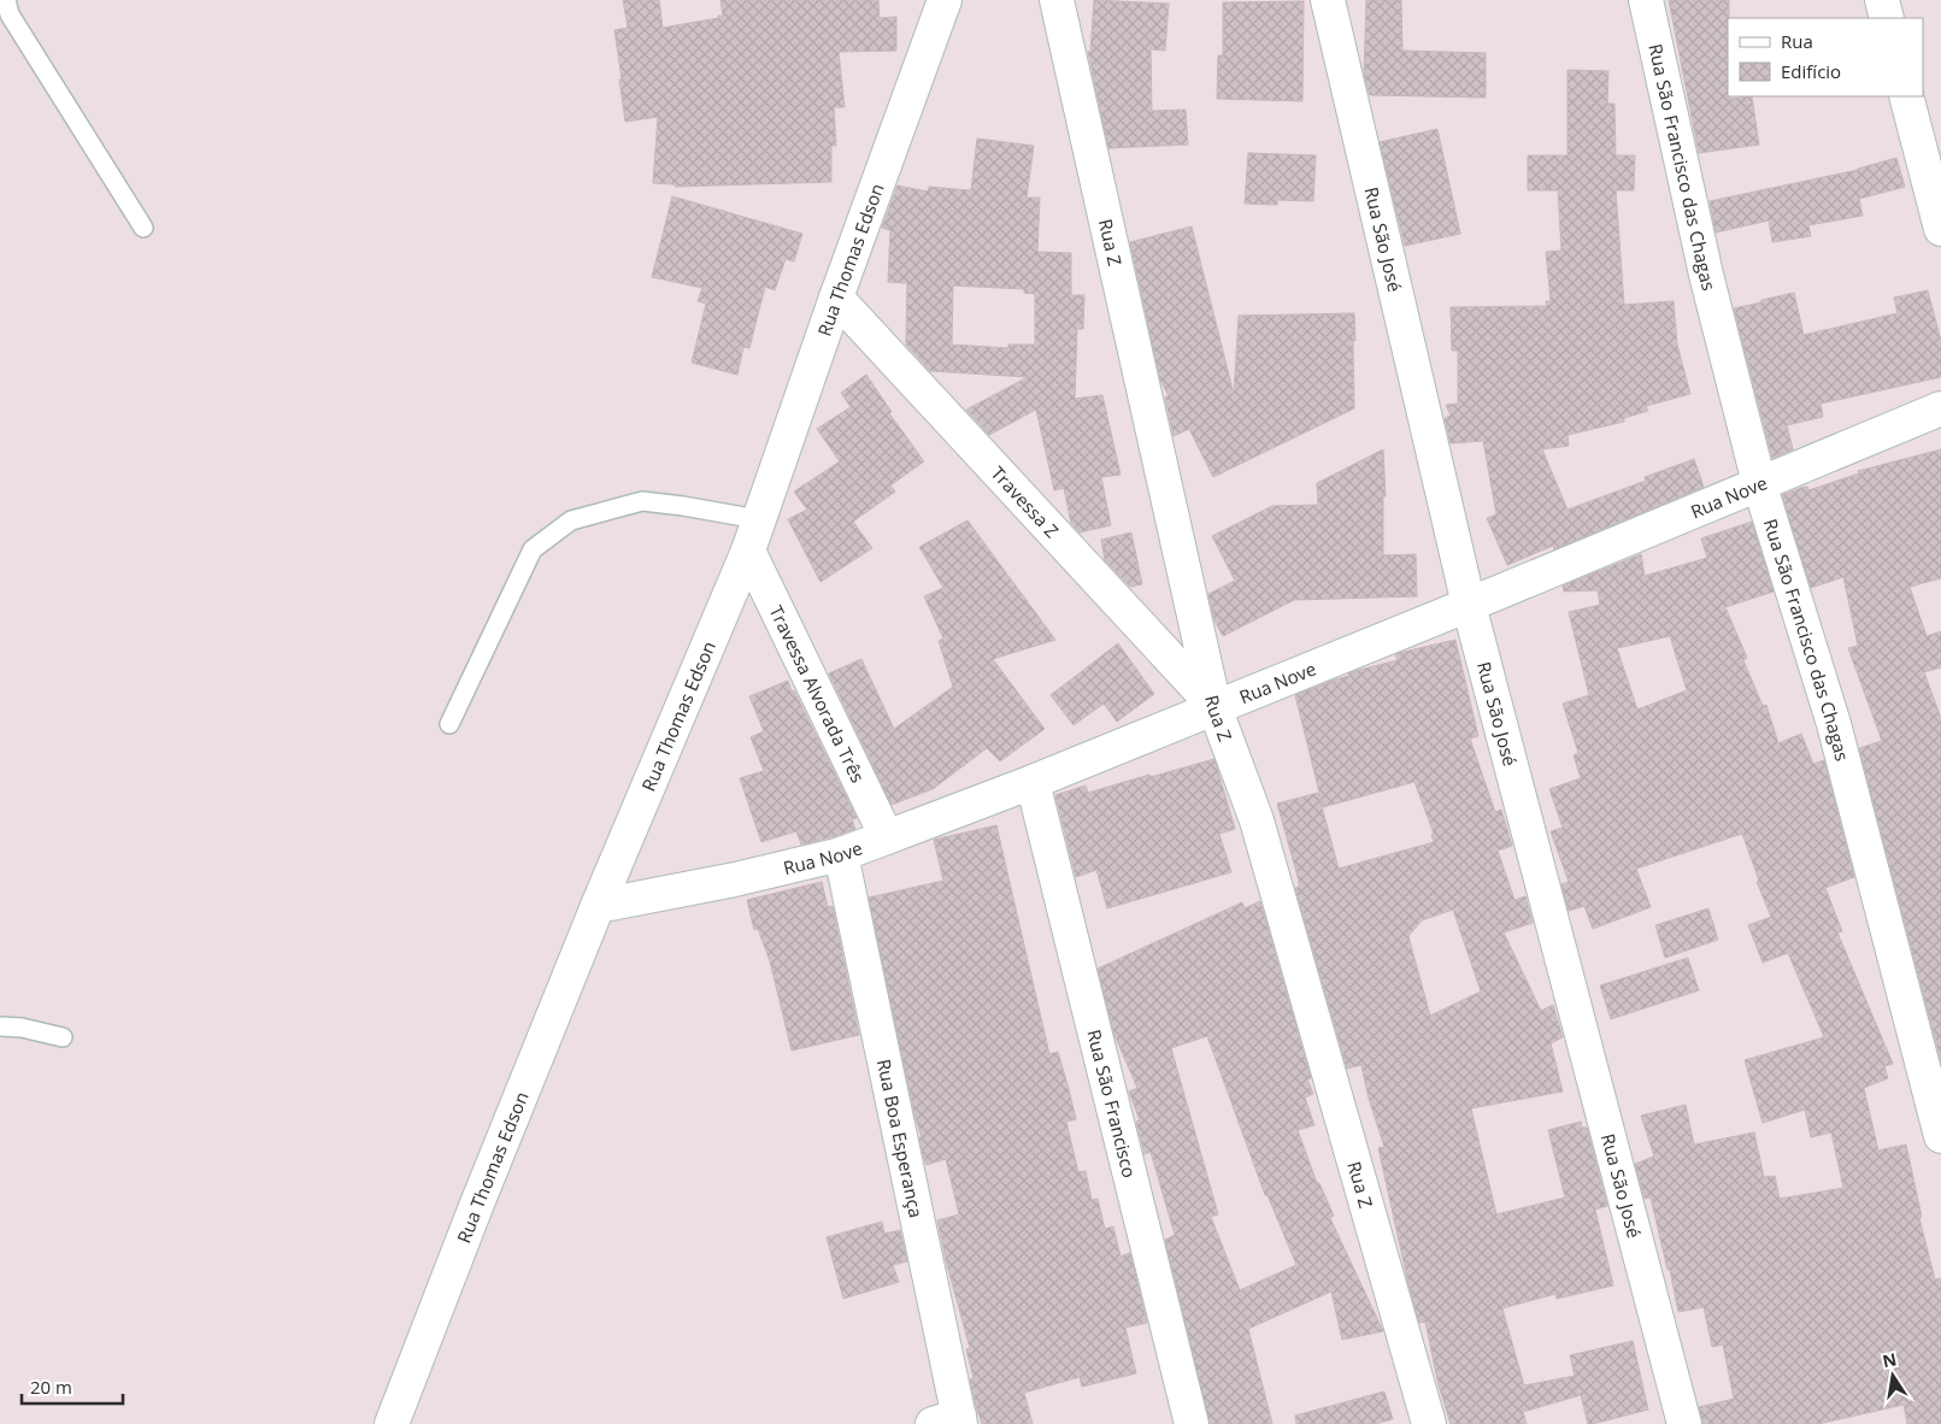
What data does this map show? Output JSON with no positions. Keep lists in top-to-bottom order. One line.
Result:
{"streets":{"street":["Rua São Francisco das Chagas","Rua São José","Rua Z","Rua Thomas Edson","Rua Nove","Travessa Z","Travessa Alvorada Três","Rua São Francisco","Rua Boa Esperança"]},"crossings":[["Rua São Francisco das Chagas","Rua Nove"],["Rua São José","Rua Nove"],["Rua Z","Rua Nove"],["Rua Z","Travessa Z"],["Rua Thomas Edson","Rua Nove"],["Rua Thomas Edson","Travessa Z"],["Rua Thomas Edson","Travessa Alvorada Três"],["Rua Nove","Travessa Z"],["Rua Nove","Travessa Alvorada Três"],["Rua Nove","Rua São Francisco"],["Rua Nove","Rua Boa Esperança"]],"legend":["Rua","Edifício"],"scale_bar":"20 m","north":"top"}
